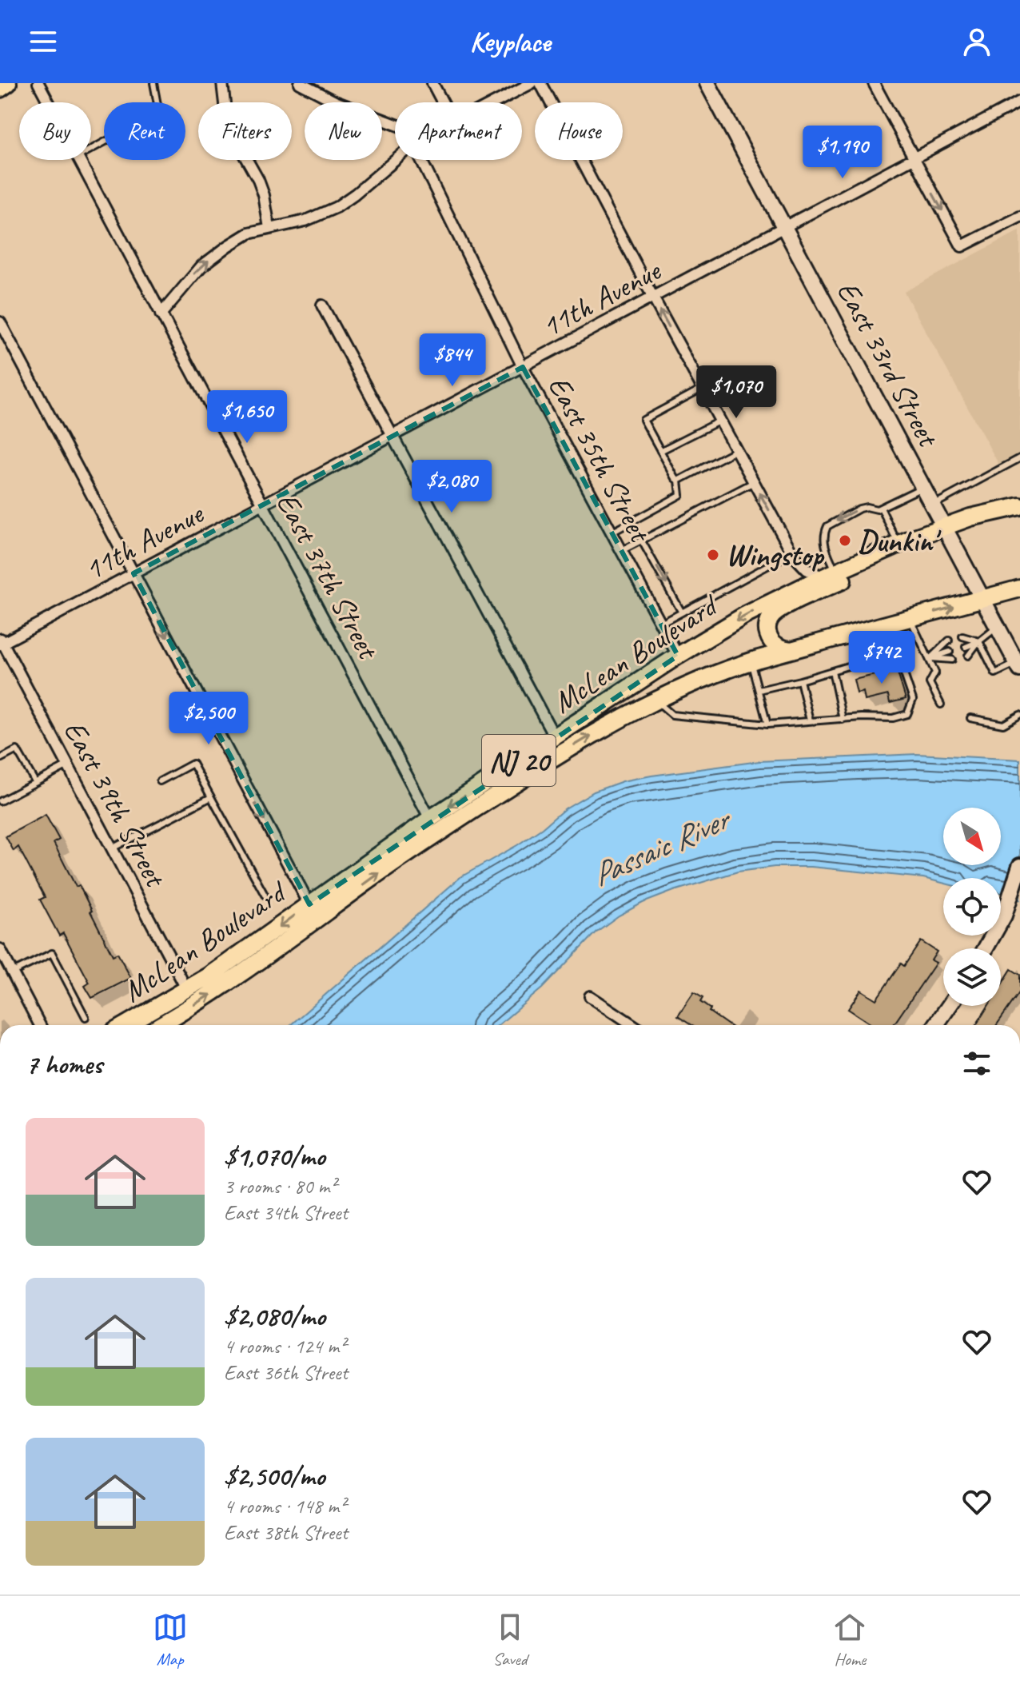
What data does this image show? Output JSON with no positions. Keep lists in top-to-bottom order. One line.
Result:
{"streets":{"main road":["East 33rd Street","McLean Boulevard","NJ 20"],"street":["11th Avenue","East 35th Street","East 37th Street","East 39th Street"]},"crossings":[["11th Avenue","East 33rd Street"],["11th Avenue","East 35th Street"],["11th Avenue","East 37th Street"],["11th Avenue","East 39th Street"],["East 33rd Street","McLean Boulevard"],["East 35th Street","McLean Boulevard"],["East 37th Street","McLean Boulevard"],["McLean Boulevard","East 39th Street"]],"water":["Passaic River"],"places":["Dunkin'","Wingstop"],"north":"bottom right","page":{"header":"Keyplace","chip":["Buy","Rent","Filters","New","Apartment","House"],"price":["$1,190","$844","$1,070","$1,650","$2,080","$742","$2,500"],"heading":"7 homes","list":[{"name":"$1,070/mo","note":"3 rooms · 80 m² · East 34th Street"},{"name":"$2,080/mo","note":"4 rooms · 124 m² · East 36th Street"},{"name":"$2,500/mo","note":"4 rooms · 148 m² · East 38th Street"}],"tabs":["Map","Saved","Home"]}}
